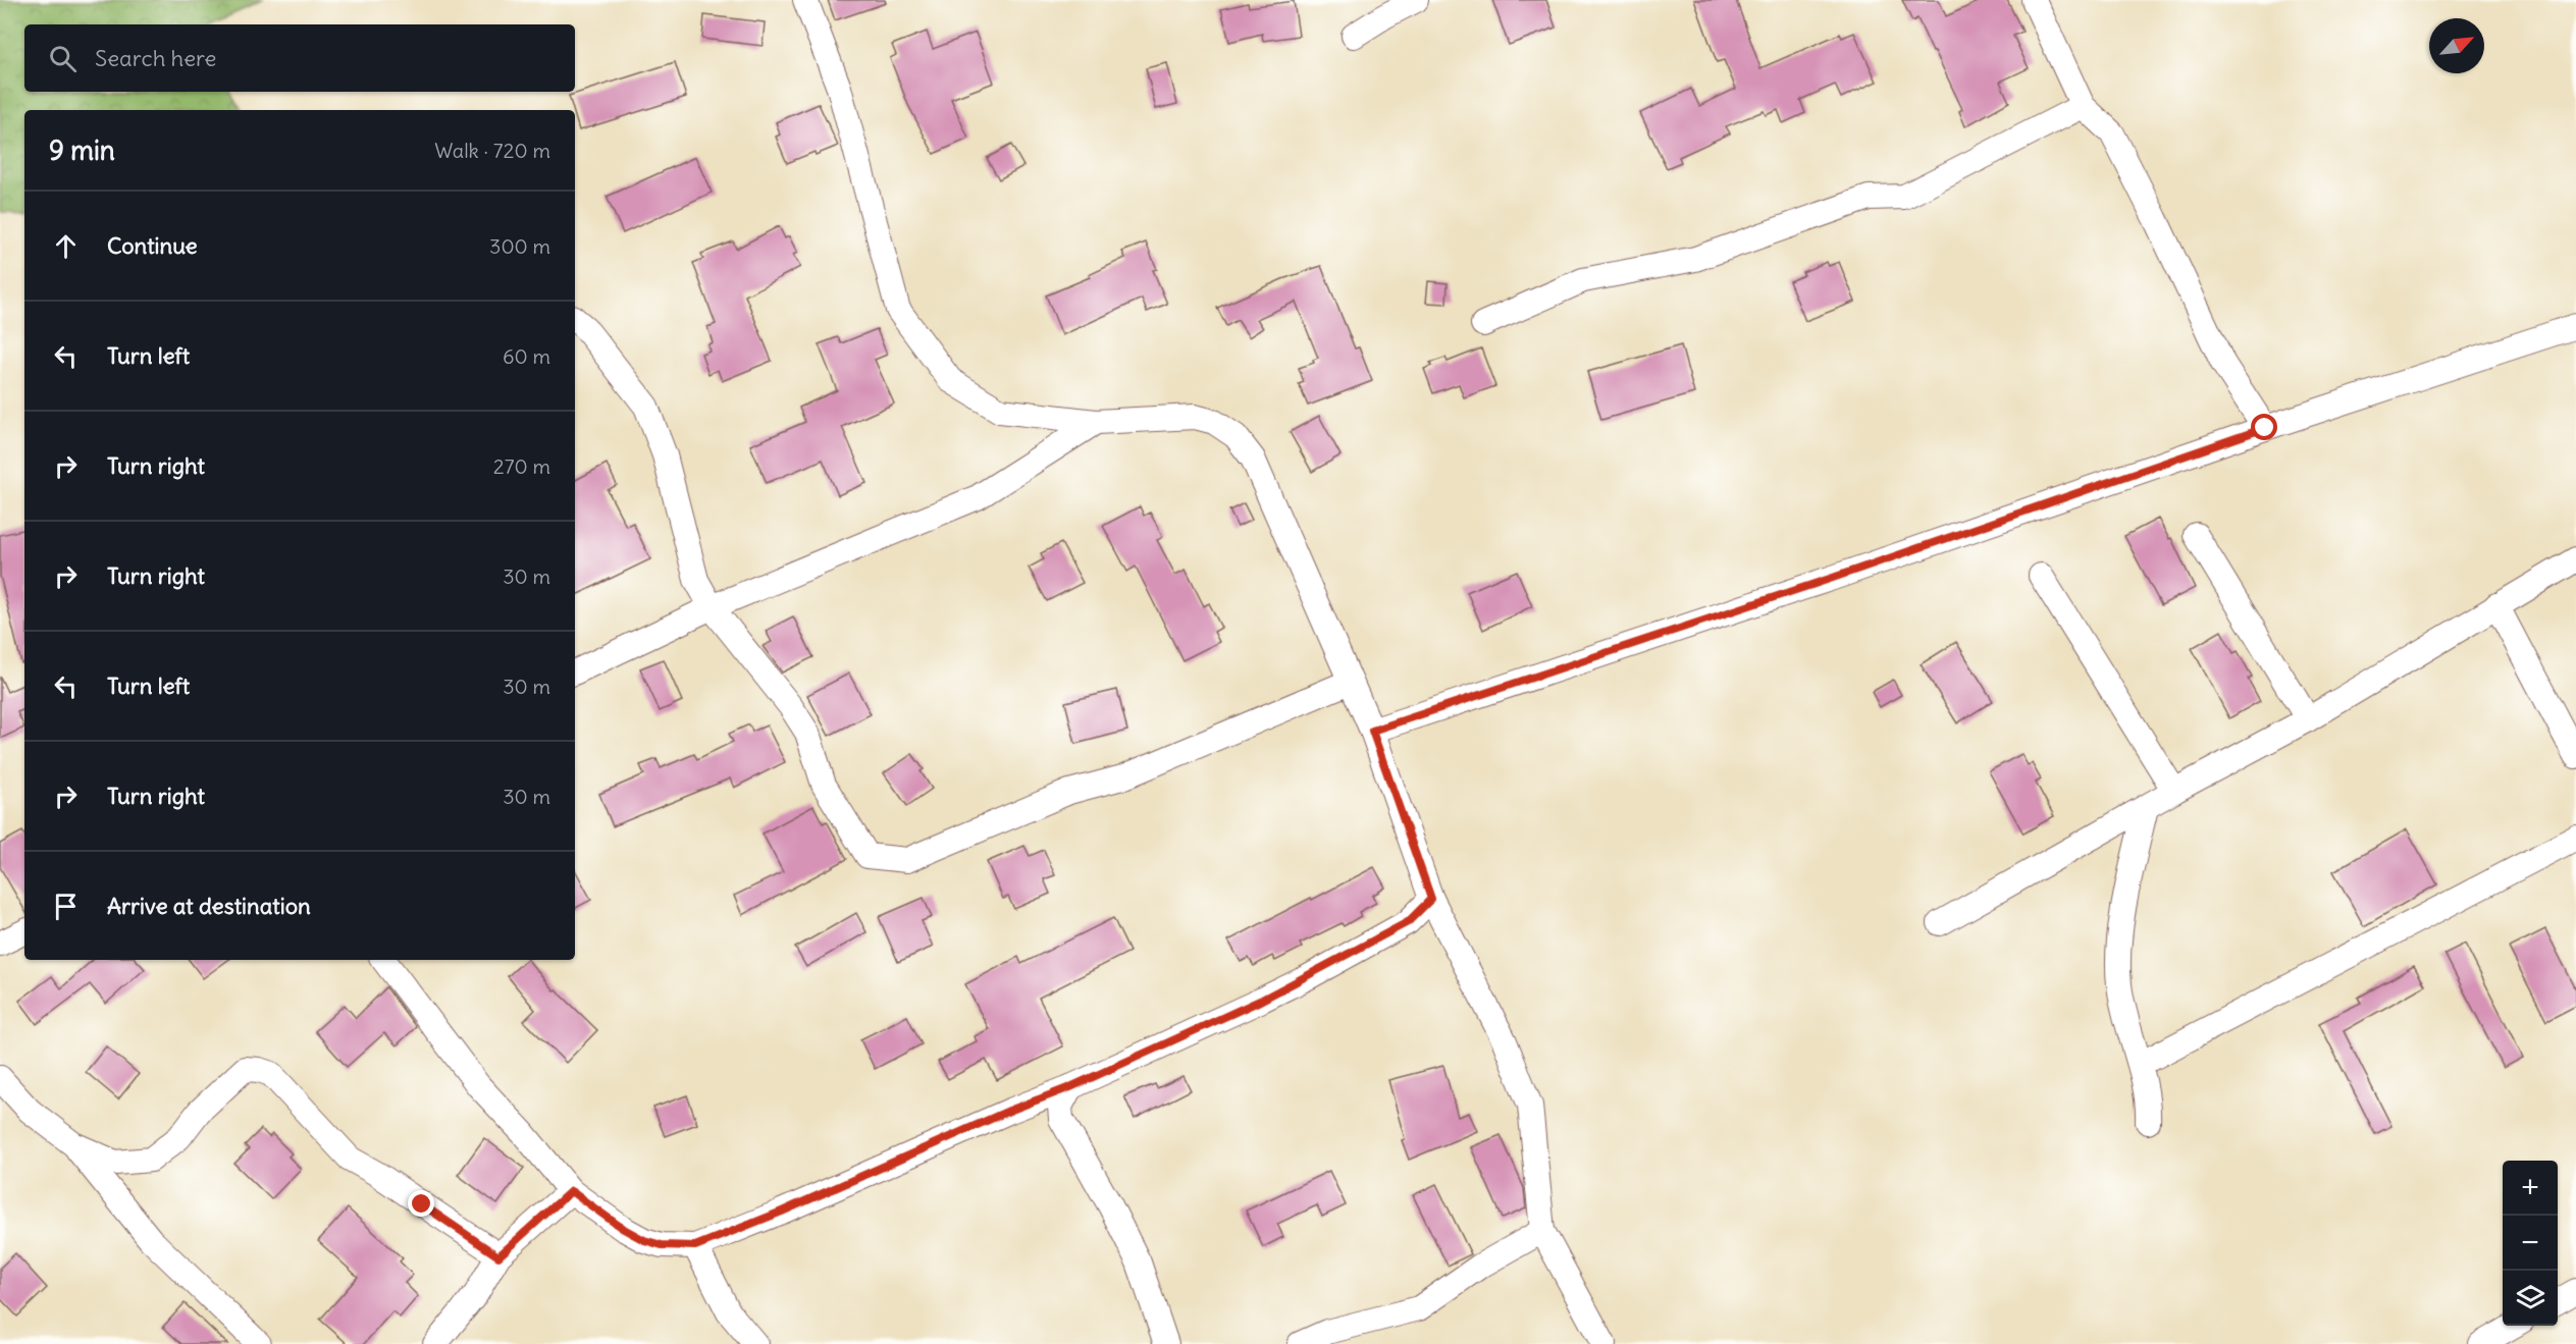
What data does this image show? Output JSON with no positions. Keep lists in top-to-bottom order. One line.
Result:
{"north":"top right","page":{"search":"Search here","heading":["9 min","Walk · 720 m"],"list":[["Continue","300 m"],["Turn left","60 m"],["Turn right","270 m"],["Turn right","30 m"],["Turn left","30 m"],["Turn right","30 m"],"Arrive at destination"],"map_buttons":["+","−"]}}
